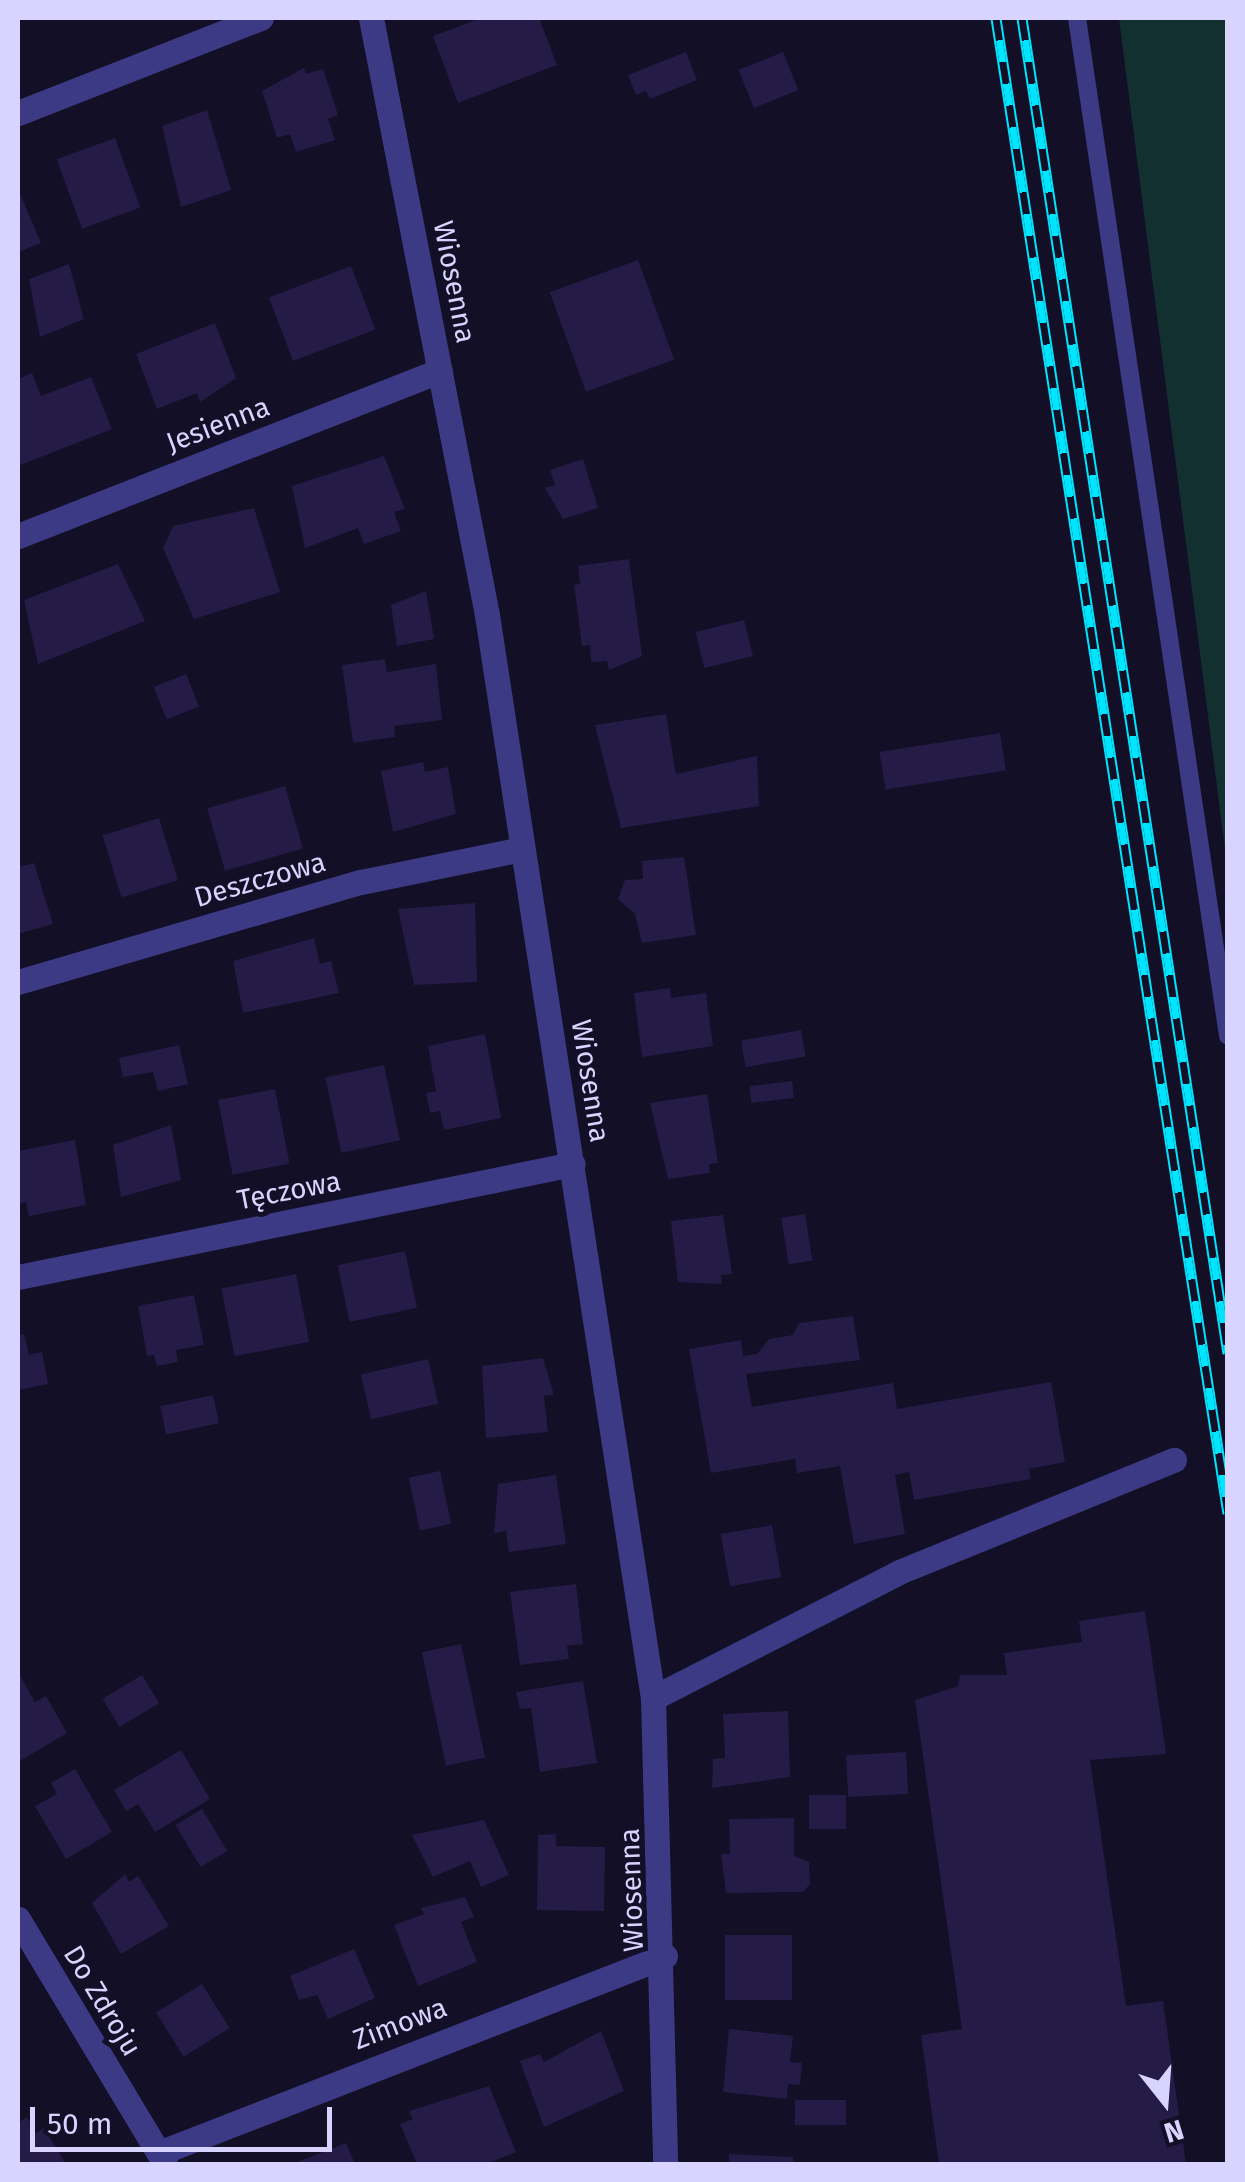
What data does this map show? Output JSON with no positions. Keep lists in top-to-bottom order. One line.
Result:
{"streets":{"street":["Wiosenna","Jesienna","Deszczowa","Tęczowa","Do Zdroju","Zimowa"]},"crossings":[["Wiosenna","Jesienna"],["Wiosenna","Deszczowa"],["Wiosenna","Tęczowa"],["Wiosenna","Zimowa"],["Do Zdroju","Zimowa"]],"scale_bar":"50 m","north":"bottom"}
